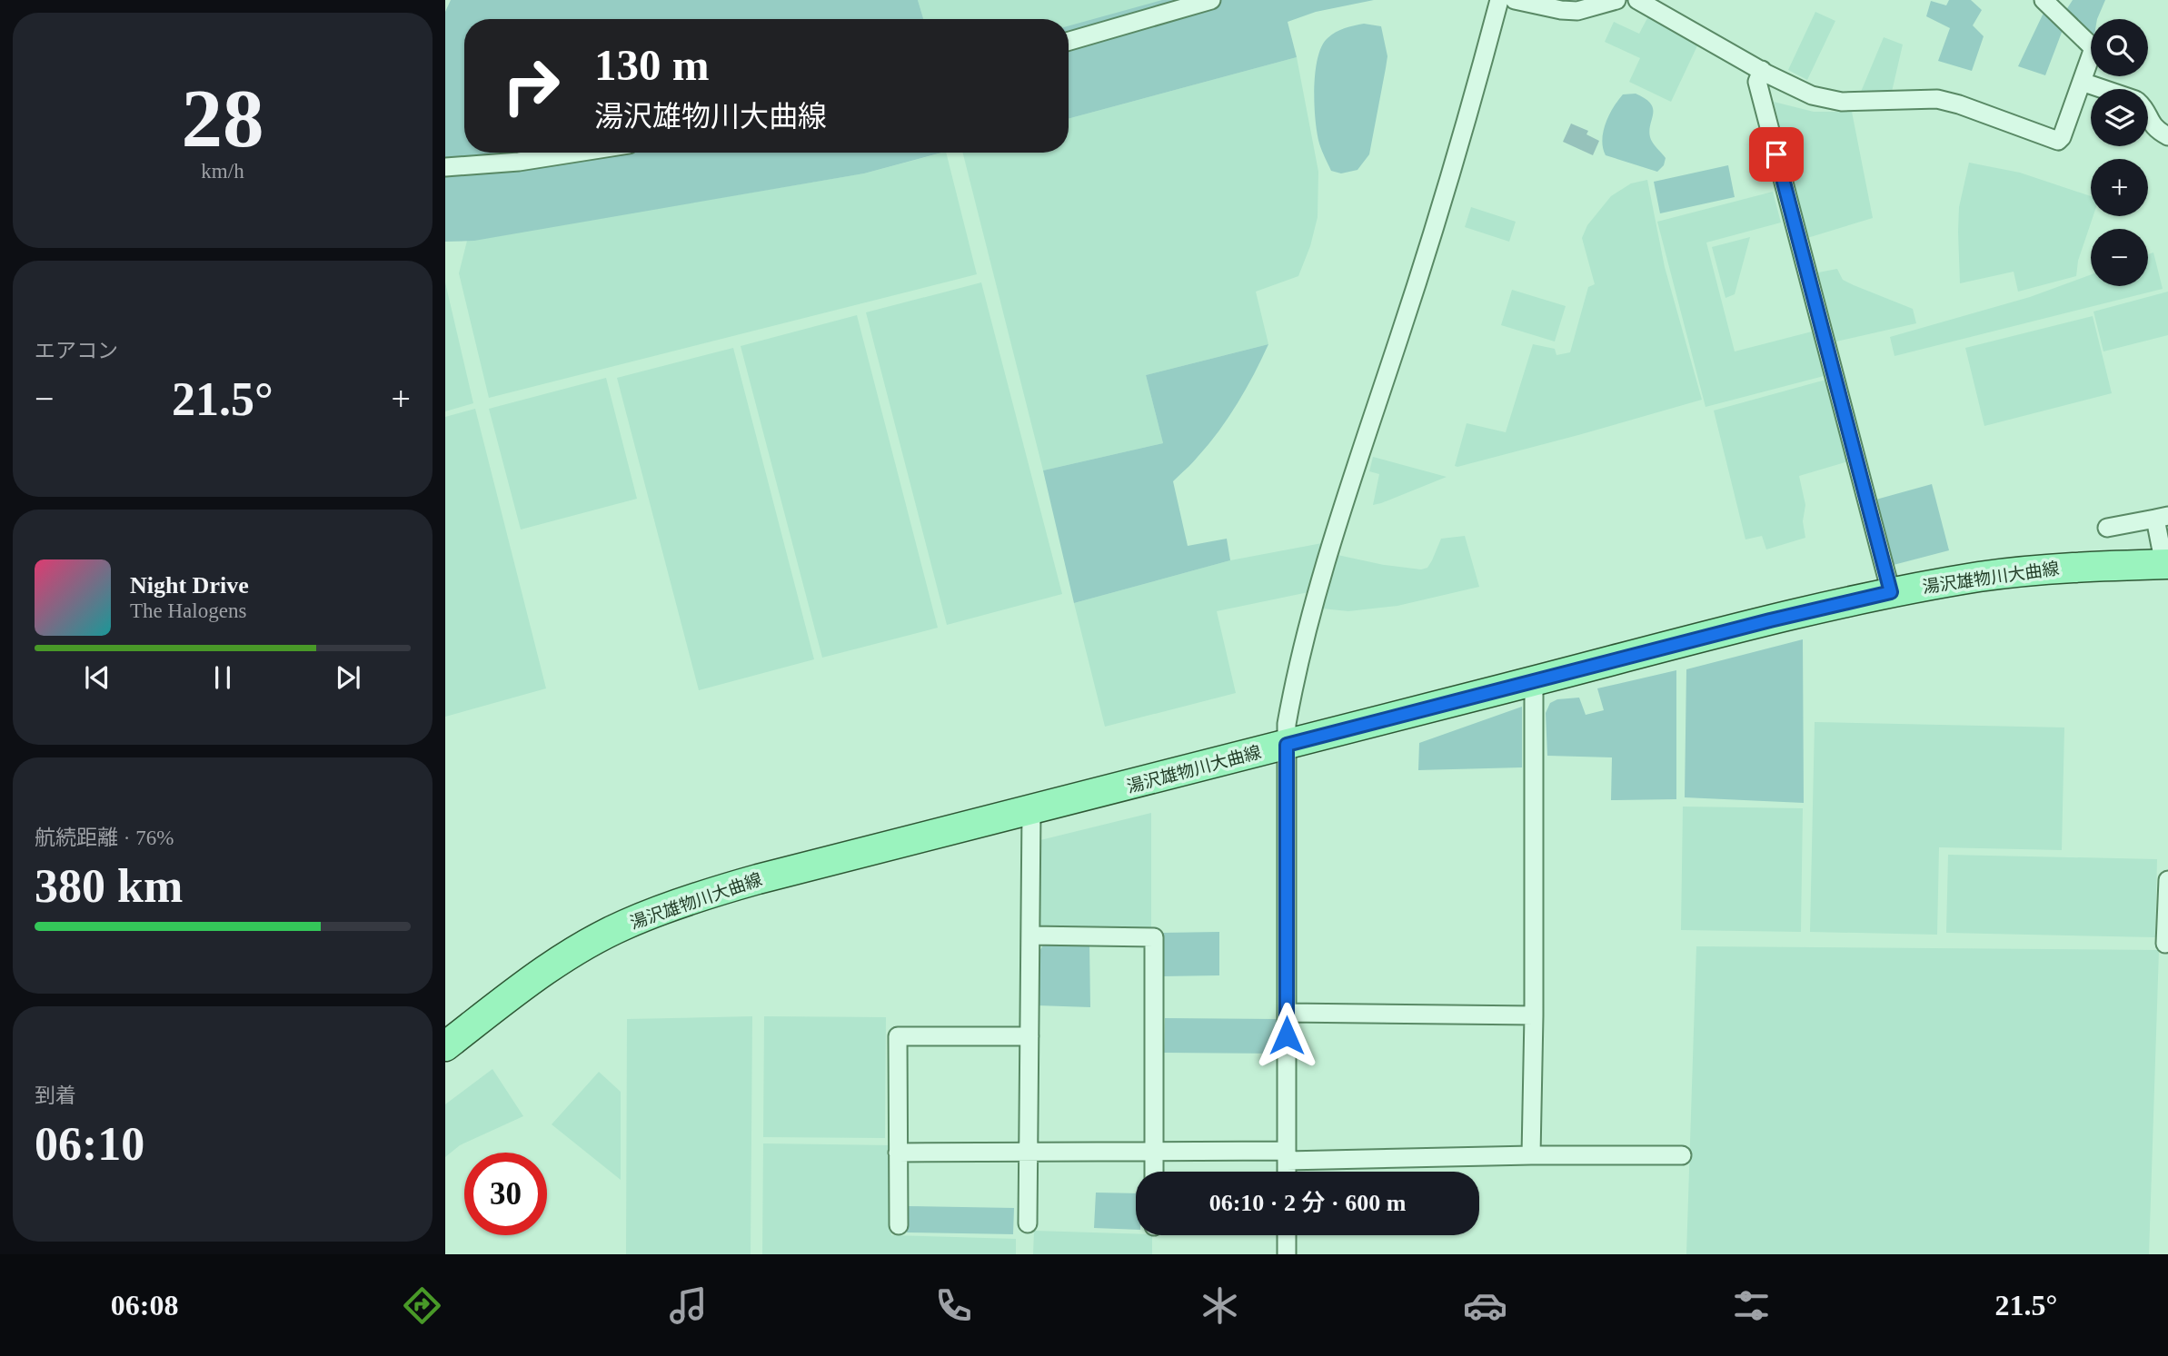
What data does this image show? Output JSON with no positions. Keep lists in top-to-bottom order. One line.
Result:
{"streets":{"main road":["湯沢雄物川大曲線"]},"page":{"tile":[["28","km/h"],"エアコン",["航続距離 · 76%","380 km"],["到着","06:10"]],"map_buttons":["+","−"],"turn":["130 m","湯沢雄物川大曲線"],"heat":["−","21.5°","+"],"song":["Night Drive","The Halogens"],"limit":"30","trip":"06:10 · 2 分 · 600 m","tabs":["06:08","21.5°"]}}
